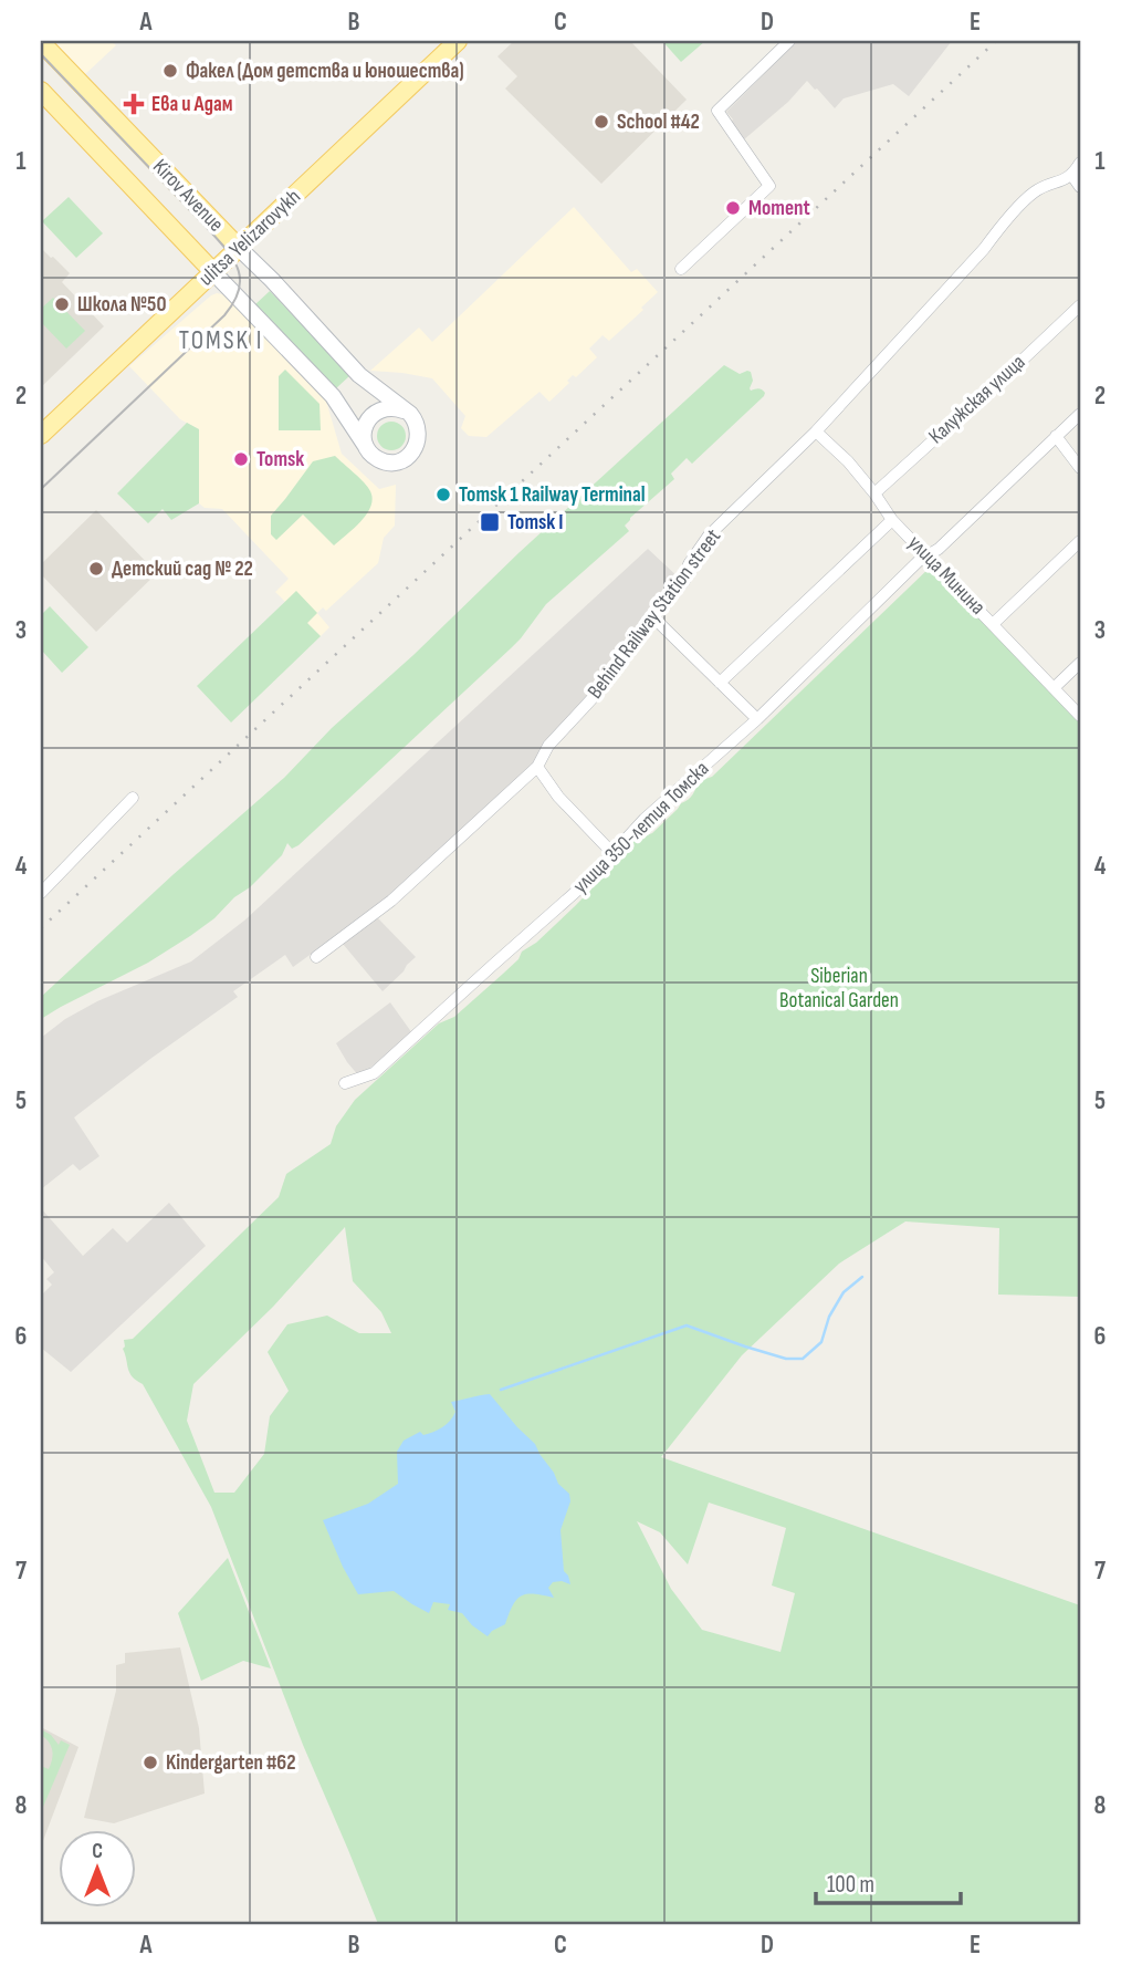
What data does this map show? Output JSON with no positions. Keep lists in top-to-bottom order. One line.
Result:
{"streets":{"main road":["Kirov Avenue","ulitsa Yelizarovykh"],"street":["Калужская улица","улица Минина","Behind Railway Station street","улица 350-летия Томска"]},"crossings":[["Kirov Avenue","ulitsa Yelizarovykh"],["Калужская улица","улица Минина"],["улица Минина","Behind Railway Station street"],["улица Минина","улица 350-летия Томска"]],"districts":["TOMSK I"],"parks":["Siberian Botanical Garden"],"places":{"other":["Факел (Дом детства и юношества)","School #42","Moment","Школа №50","Tomsk","Tomsk 1 Railway Terminal","Детский сад № 22","Kindergarten #62"],"health":["Ева и Адам"],"transit":["Tomsk I"]},"scale_bar":"100 m","north":"top","grid":{"columns":["A","B","C","D","E"],"rows":["1","2","3","4","5","6","7","8"]}}
